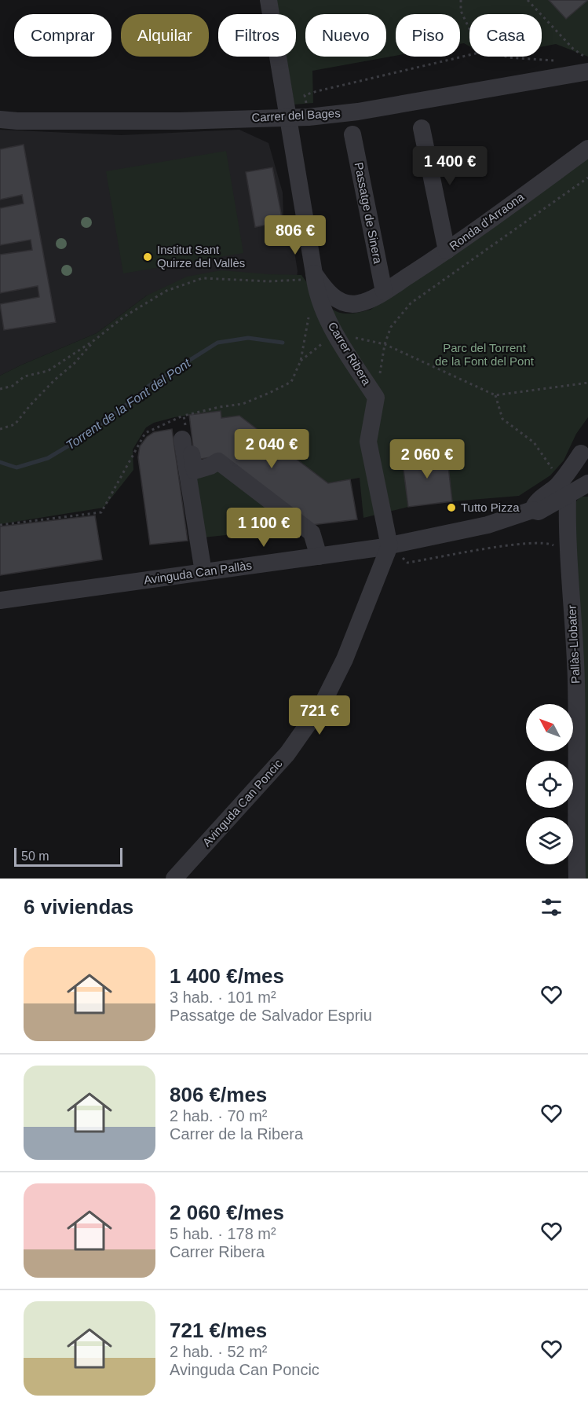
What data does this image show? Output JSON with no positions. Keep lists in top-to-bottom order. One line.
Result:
{"streets":{"street":["Carrer del Bages","Passatge de Sinera","Ronda d'Arraona","Carrer Ribera","Avinguda Can Pallàs","Pallàs-Llobater","Avinguda Can Poncic"]},"crossings":[["Carrer del Bages","Carrer Ribera"],["Passatge de Sinera","Ronda d'Arraona"],["Ronda d'Arraona","Carrer Ribera"],["Carrer Ribera","Avinguda Can Pallàs"],["Carrer Ribera","Avinguda Can Poncic"],["Avinguda Can Pallàs","Pallàs-Llobater"],["Avinguda Can Pallàs","Avinguda Can Poncic"]],"water":["Torrent de la Font del Pont"],"parks":["Parc del Torrent de la Font del Pont"],"places":["Institut Sant Quirze del Vallès","Tutto Pizza"],"scale_bar":"50 m","north":"top left","page":{"chip":["Comprar","Alquilar","Filtros","Nuevo","Piso","Casa"],"price":["1 400 €","806 €","2 040 €","2 060 €","1 100 €","721 €"],"scale":"50 m","heading":"6 viviendas","list":[{"name":"1 400 €/mes","note":"3 hab. · 101 m² · Passatge de Salvador Espriu"},{"name":"806 €/mes","note":"2 hab. · 70 m² · Carrer de la Ribera"},{"name":"2 060 €/mes","note":"5 hab. · 178 m² · Carrer Ribera"},{"name":"721 €/mes","note":"2 hab. · 52 m² · Avinguda Can Poncic"}]}}
